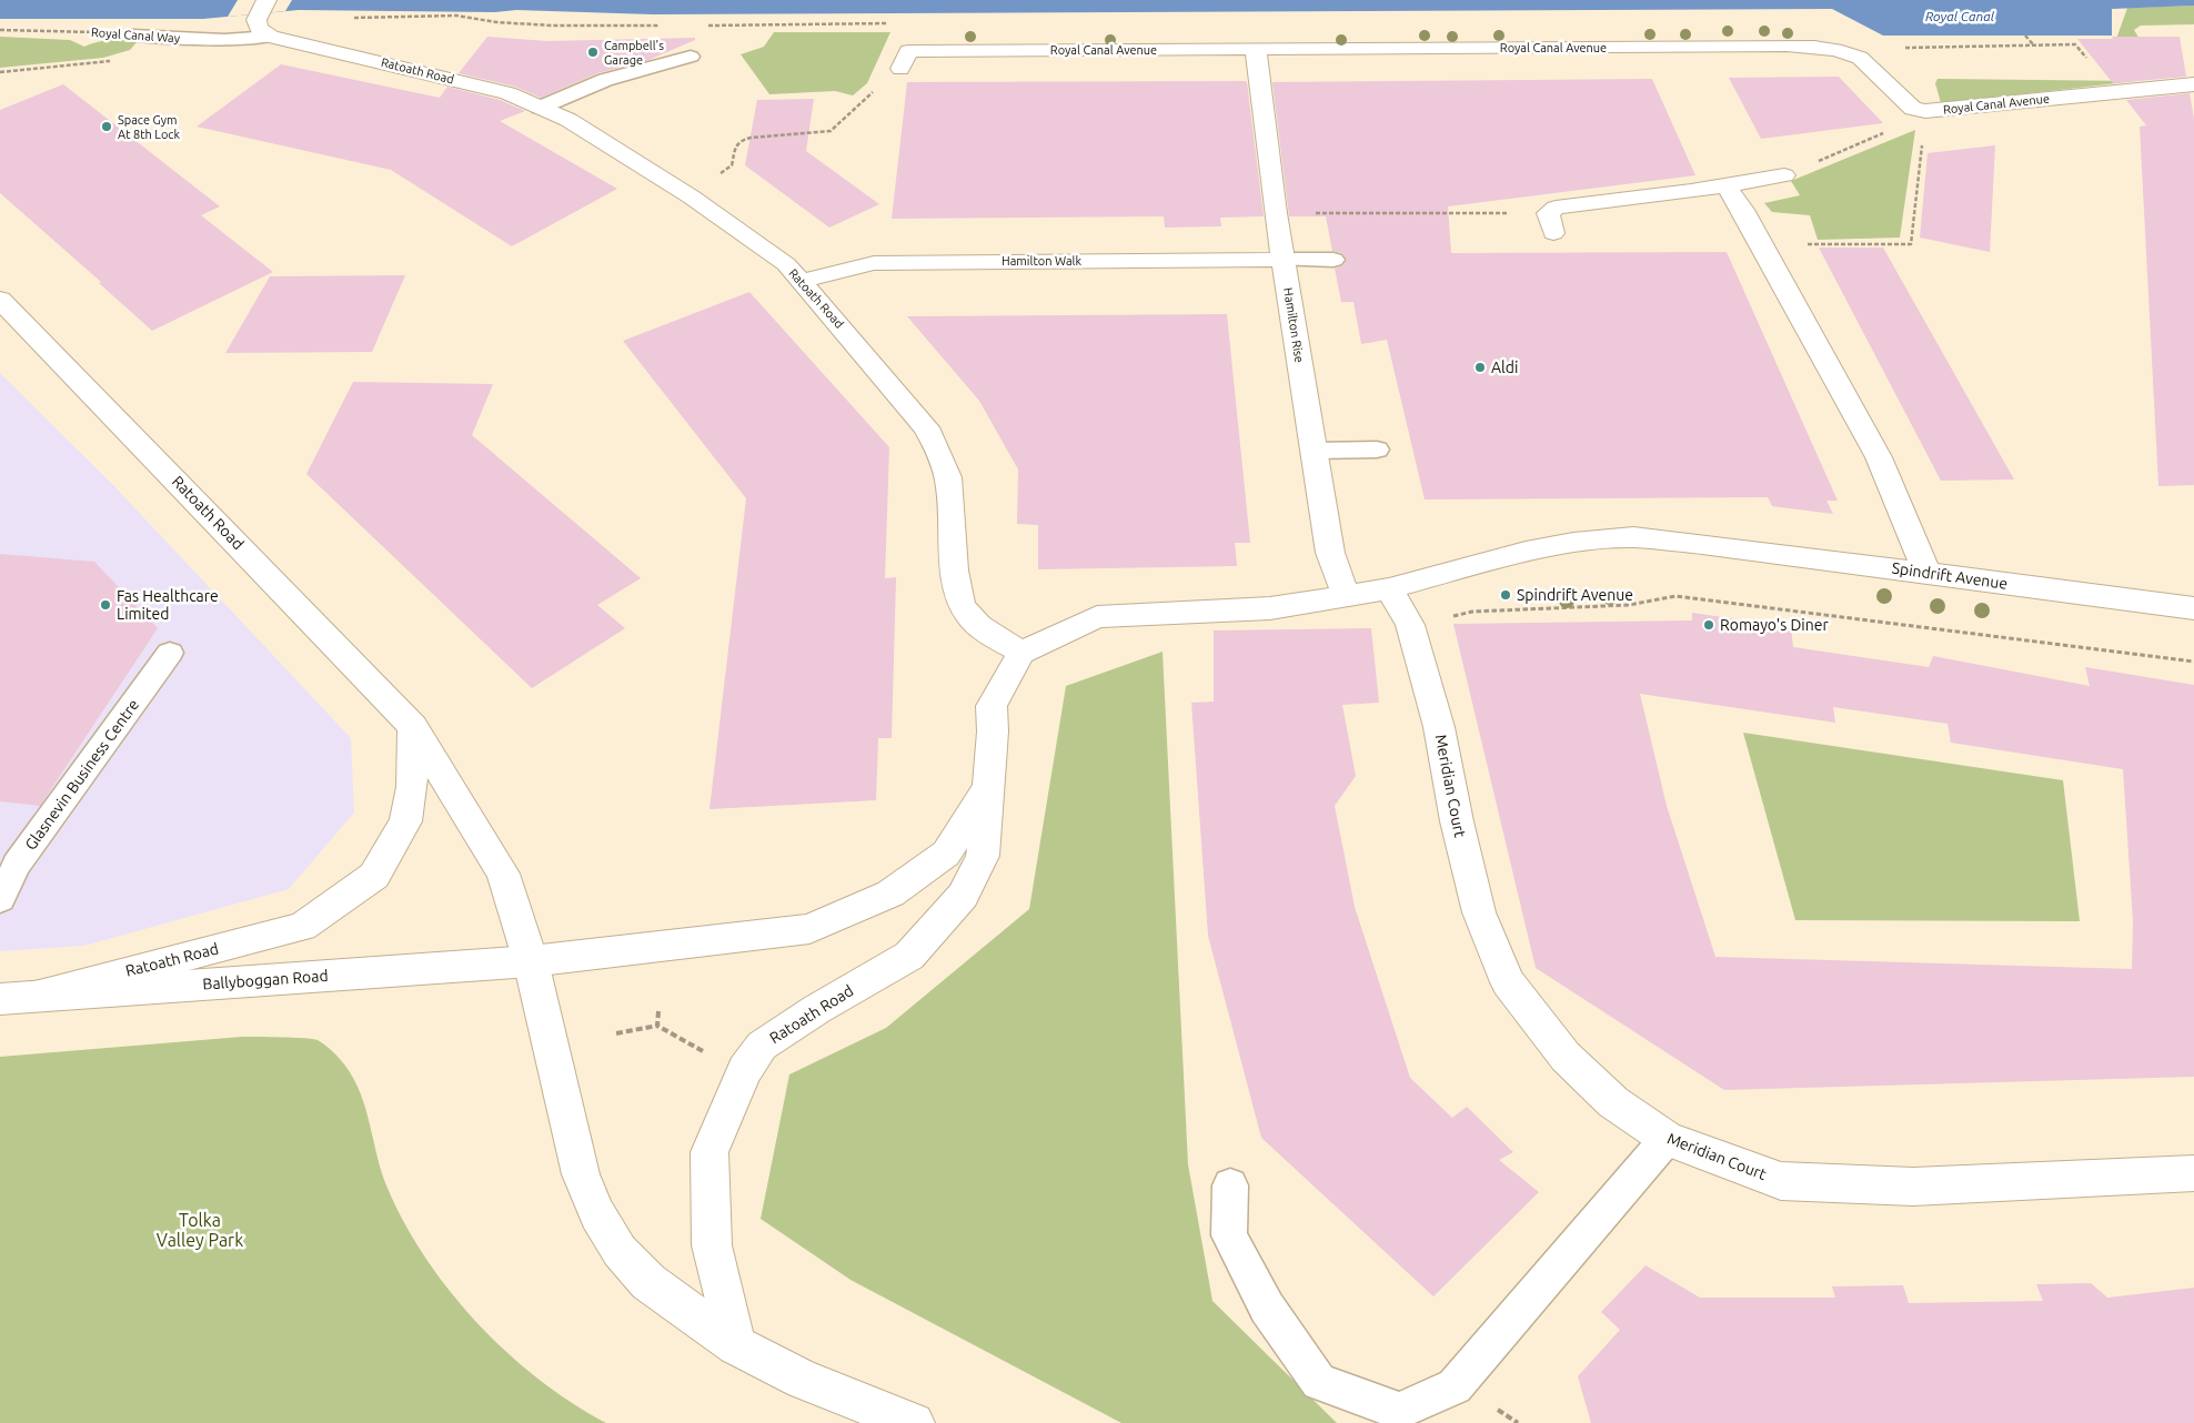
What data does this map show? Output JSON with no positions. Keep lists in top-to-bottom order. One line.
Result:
{"streets":{"street":["Royal Canal Avenue","Ratoath Road","Hamilton Walk","Hamilton Rise","Spindrift Avenue","Meridian Court","Ballyboggan Road"],"lane":["Royal Canal Way","Glasnevin Business Centre"]},"crossings":[["Royal Canal Way","Ratoath Road"],["Royal Canal Avenue","Hamilton Rise"],["Ratoath Road","Hamilton Walk"],["Ratoath Road","Spindrift Avenue"],["Ratoath Road","Ballyboggan Road"],["Hamilton Walk","Hamilton Rise"],["Hamilton Rise","Spindrift Avenue"],["Spindrift Avenue","Meridian Court"]],"water":["Royal Canal"],"parks":["Tolka Valley Park"],"places":["Campbell's Garage","Space Gym At 8th Lock","Aldi","Spindrift Avenue","Fas Healthcare Limited","Romayo's Diner"]}
